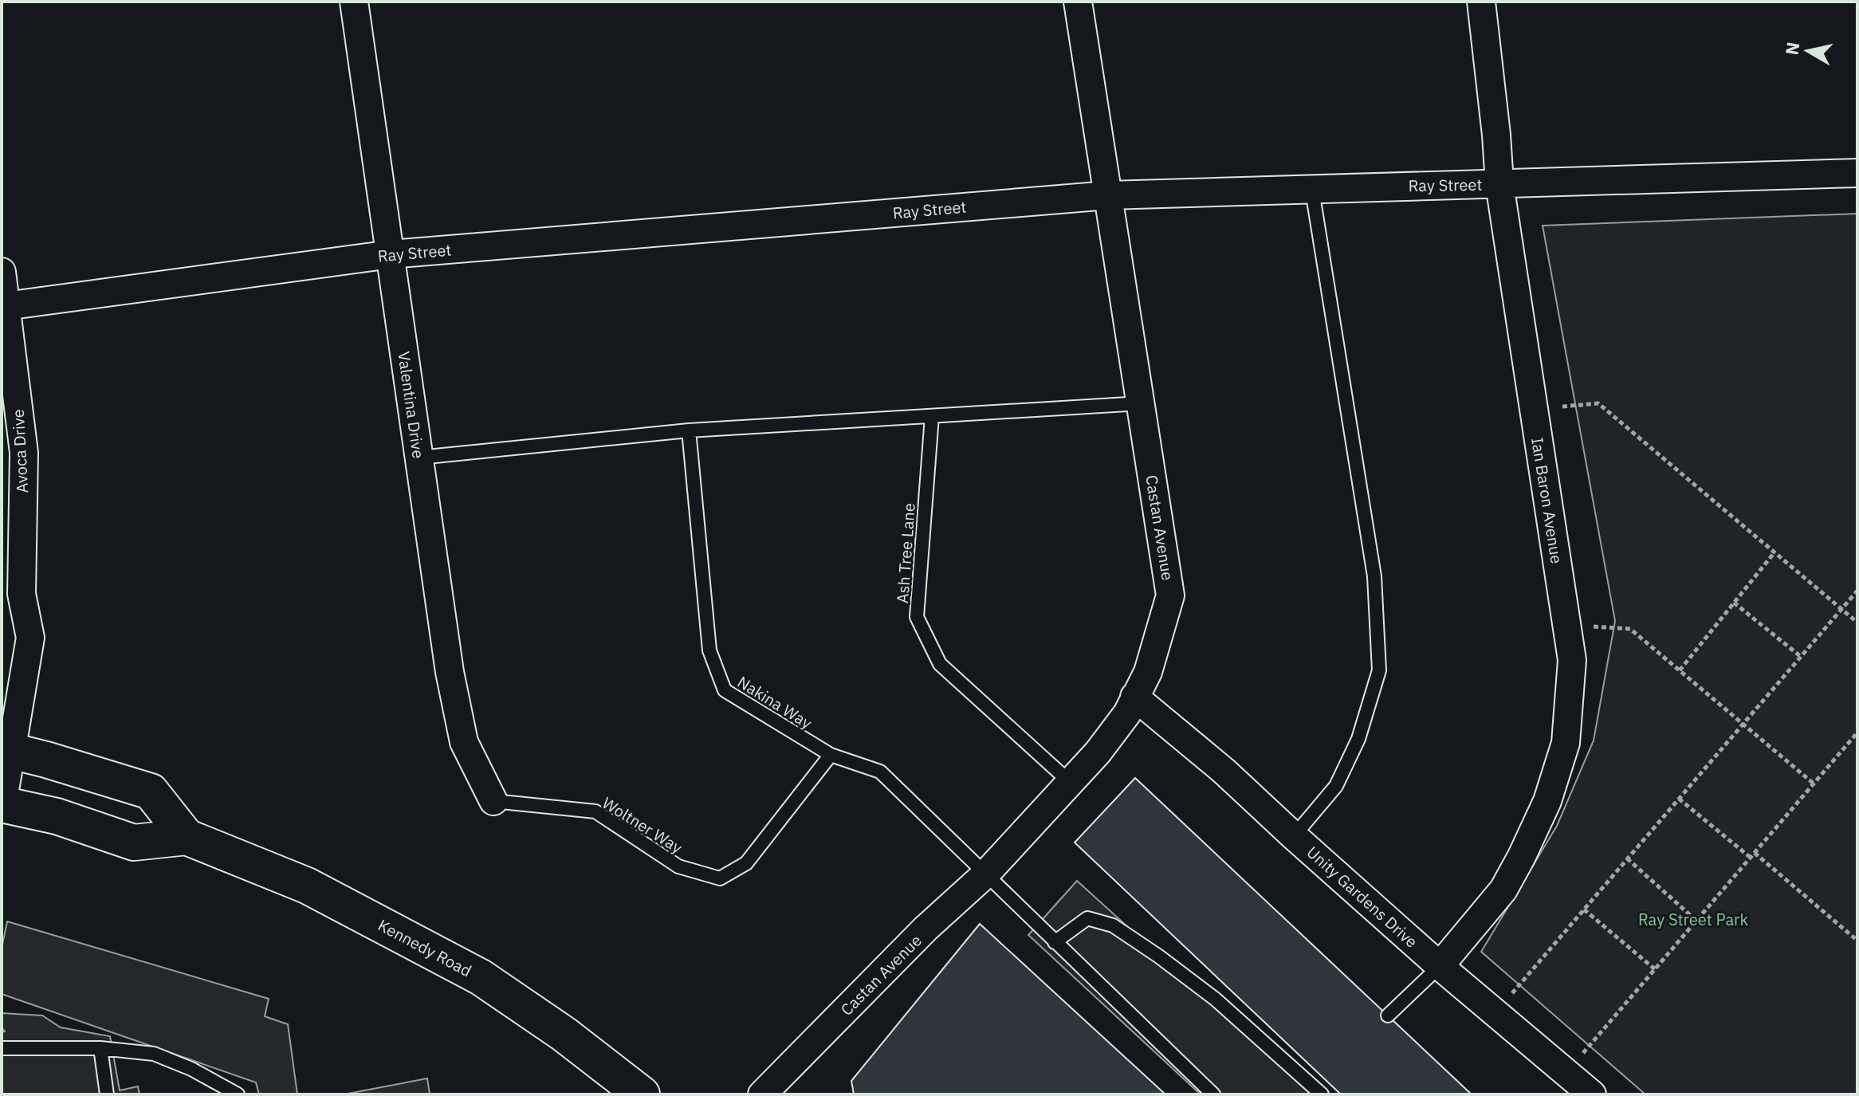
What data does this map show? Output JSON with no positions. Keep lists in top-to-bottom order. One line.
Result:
{"streets":{"main road":["Kennedy Road"],"street":["Ray Street","Valentina Drive","Avoca Drive","Ian Baron Avenue","Castan Avenue","Unity Gardens Drive"],"lane":["Ash Tree Lane","Nakina Way","Woltner Way"]},"crossings":[["Ray Street","Valentina Drive"],["Ray Street","Avoca Drive"],["Ray Street","Ian Baron Avenue"],["Ray Street","Castan Avenue"],["Valentina Drive","Woltner Way"],["Avoca Drive","Kennedy Road"],["Ian Baron Avenue","Unity Gardens Drive"],["Castan Avenue","Ash Tree Lane"],["Castan Avenue","Nakina Way"],["Castan Avenue","Unity Gardens Drive"],["Nakina Way","Woltner Way"]],"parks":["Ray Street Park"],"north":"left"}
